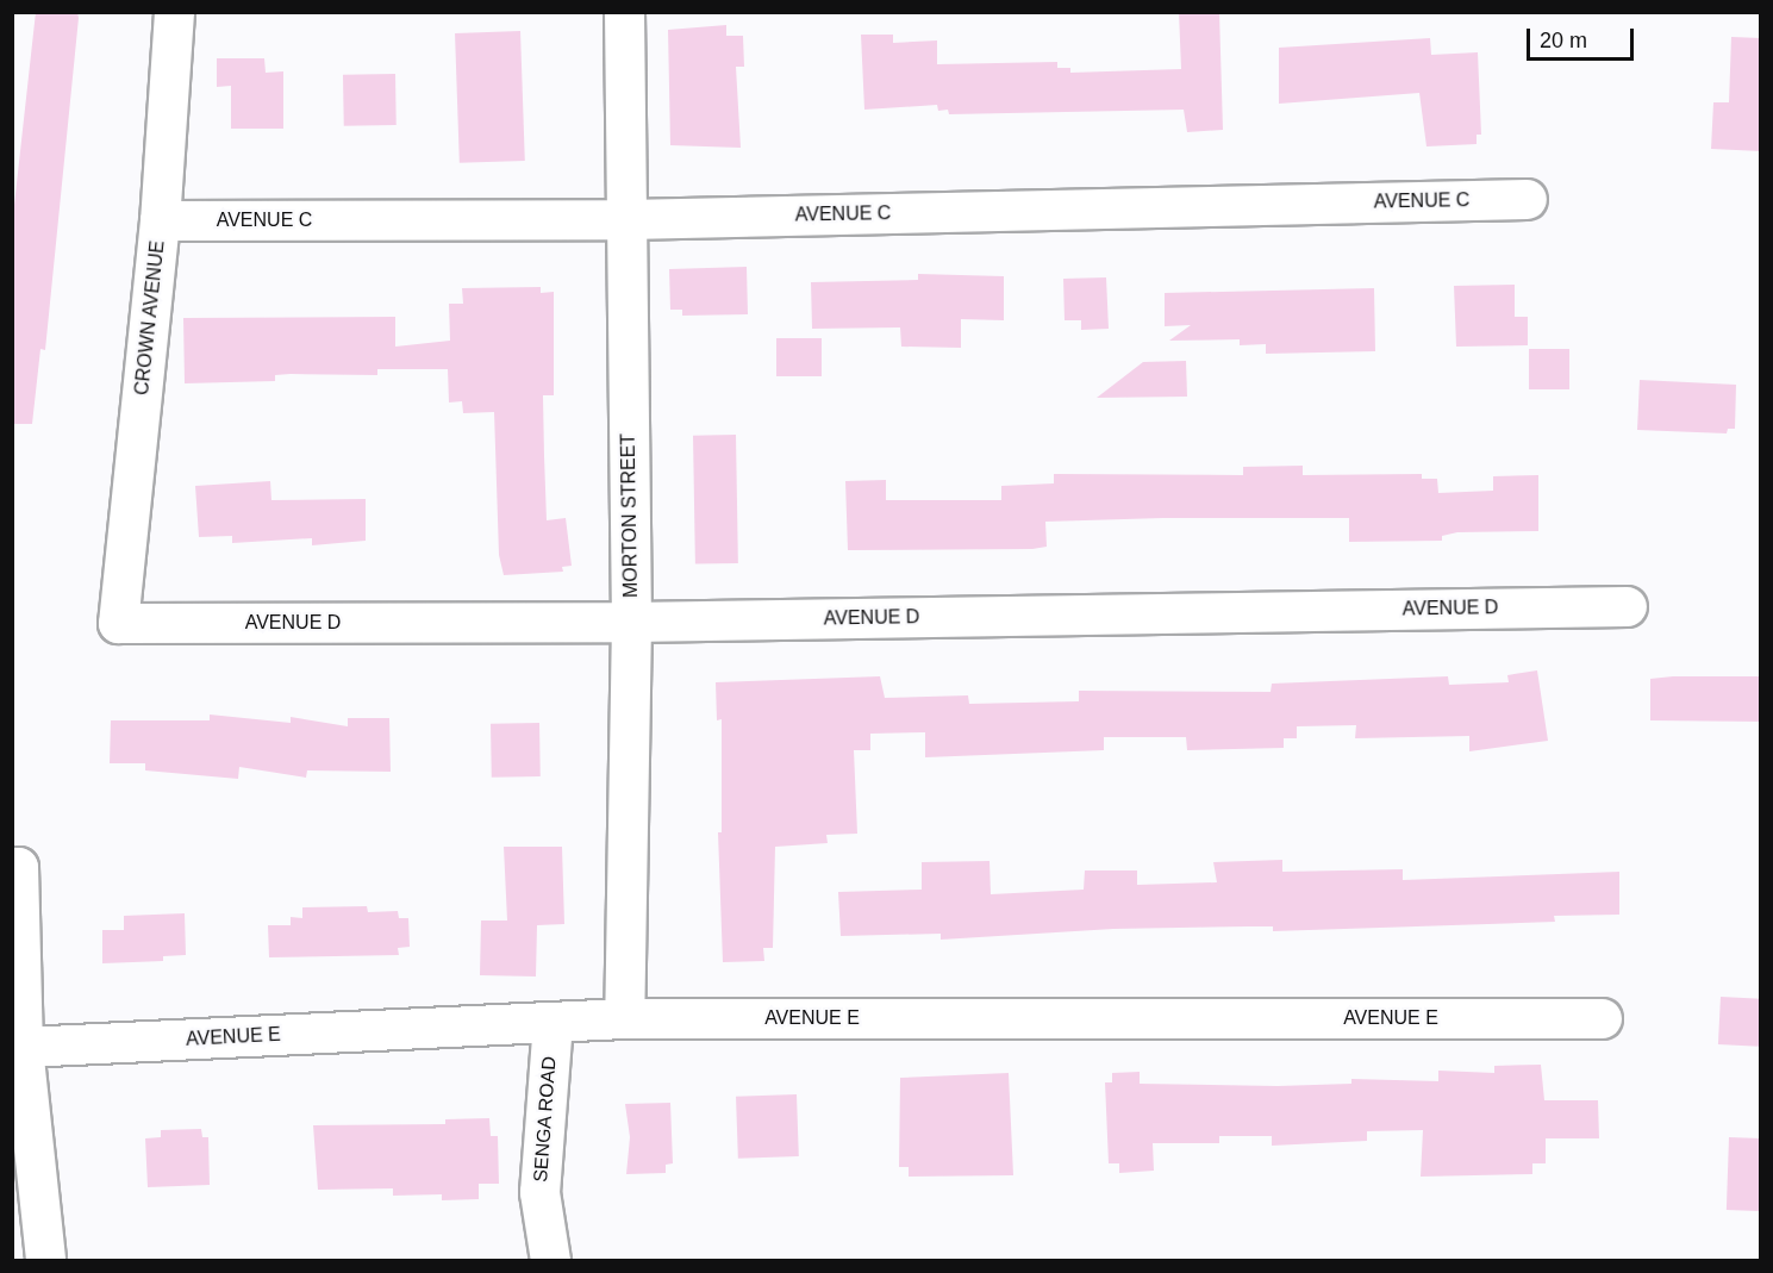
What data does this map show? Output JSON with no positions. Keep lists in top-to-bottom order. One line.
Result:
{"streets":{"street":["AVENUE C","CROWN AVENUE","MORTON STREET","AVENUE D","AVENUE E","SENGA ROAD"]},"crossings":[["AVENUE C","CROWN AVENUE"],["AVENUE C","MORTON STREET"],["CROWN AVENUE","AVENUE D"],["MORTON STREET","AVENUE D"],["MORTON STREET","AVENUE E"],["AVENUE E","SENGA ROAD"]],"scale_bar":"20 m"}
